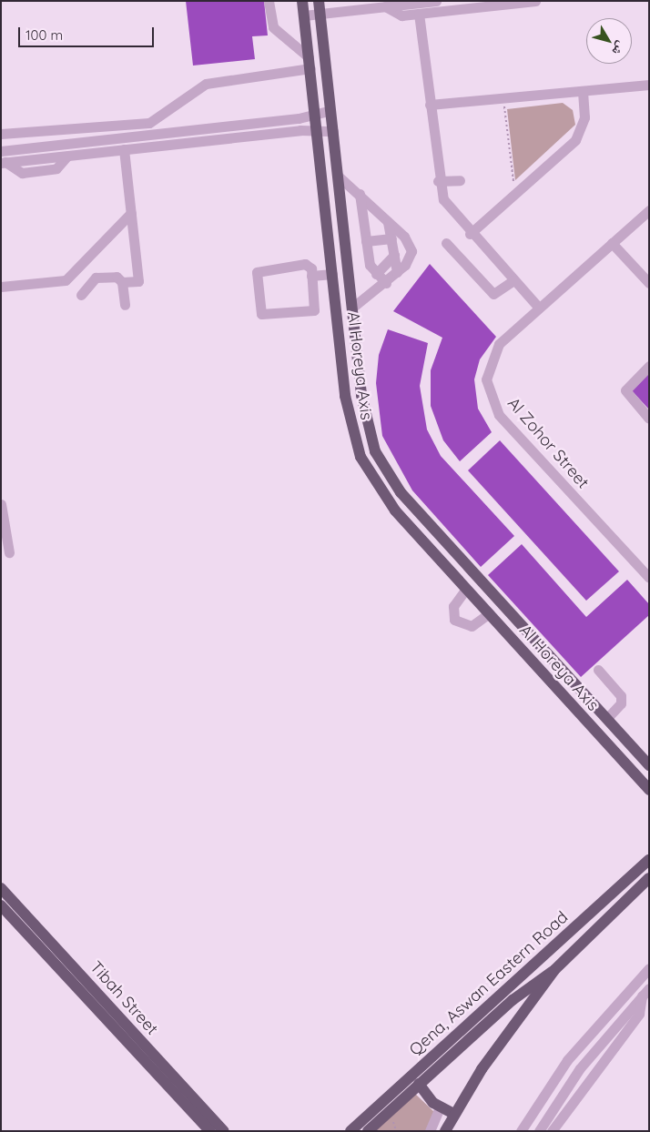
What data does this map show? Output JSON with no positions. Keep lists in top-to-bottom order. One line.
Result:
{"streets":{"main road":["Al Horeya Axis","Qena, Aswan Eastern Road","Tibah Street"],"street":["Al Zohor Street"]},"scale_bar":"100 m","north":"bottom right"}
